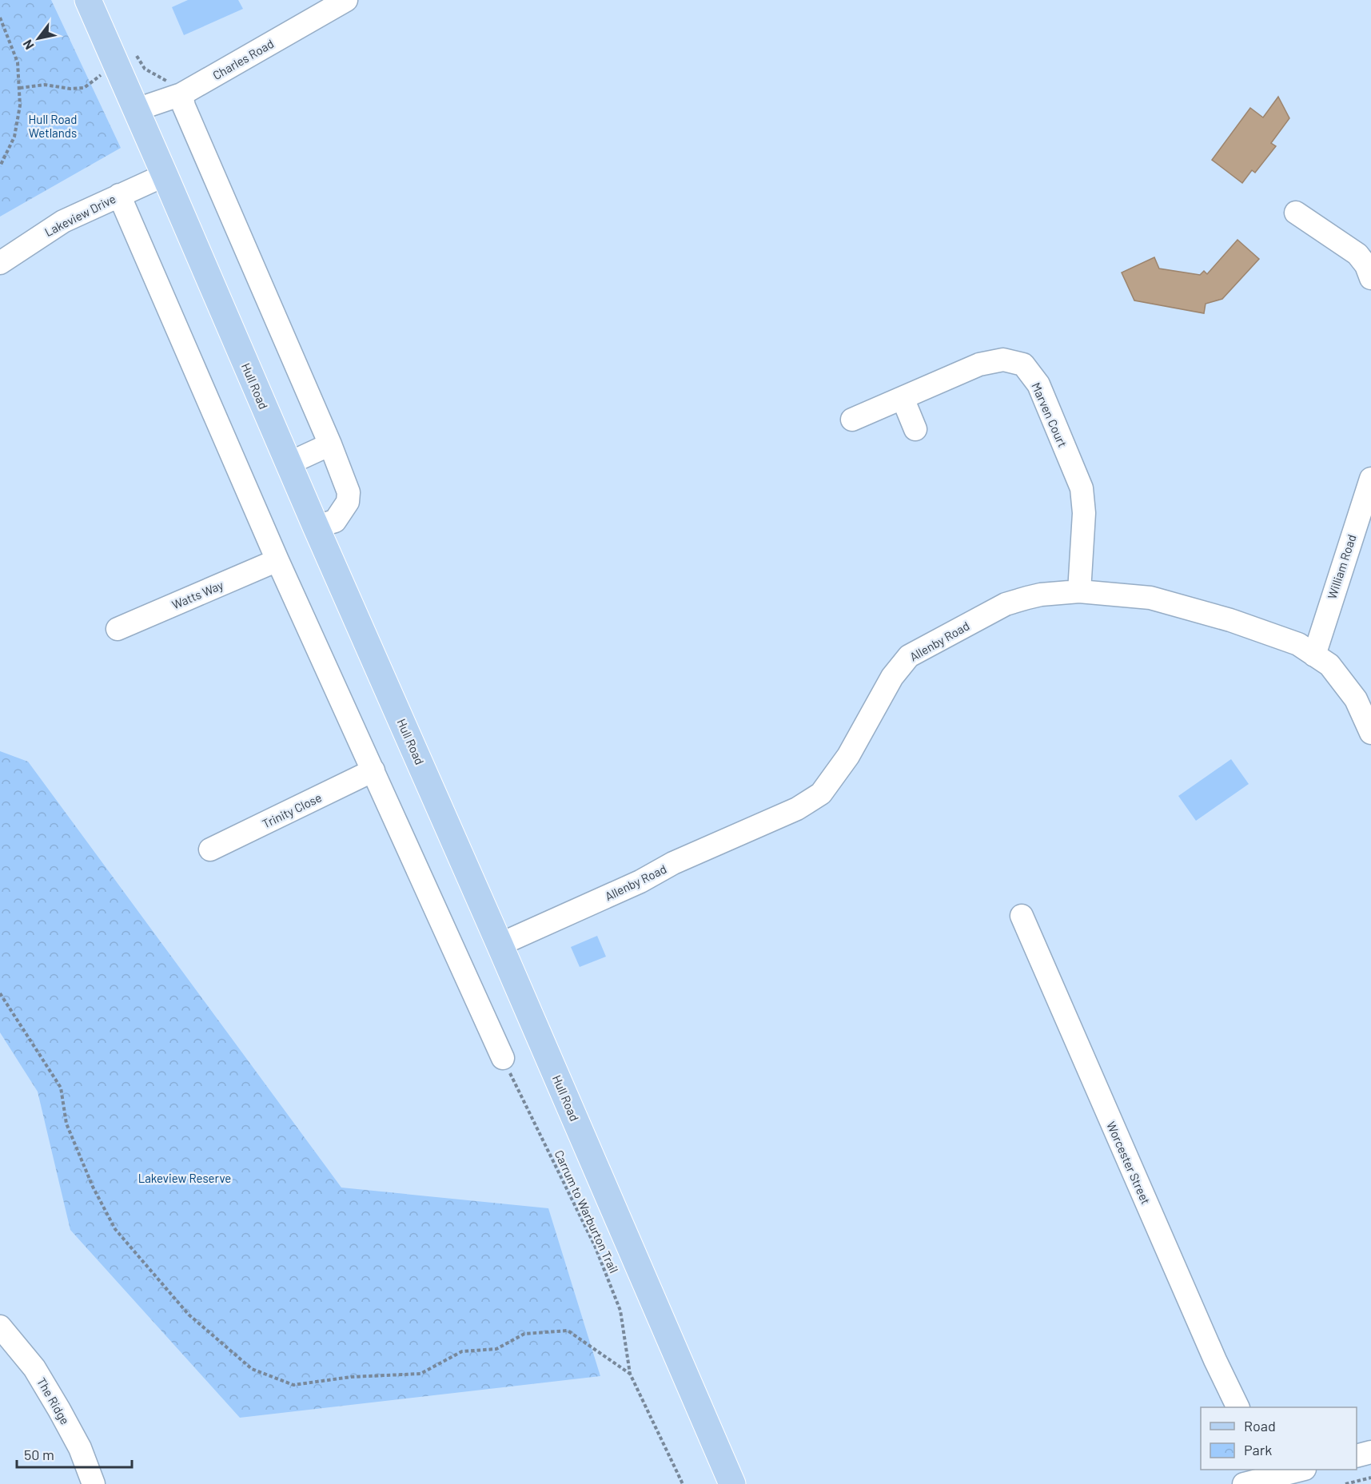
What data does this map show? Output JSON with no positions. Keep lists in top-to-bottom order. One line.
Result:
{"streets":{"main road":["Hull Road"],"street":["Charles Road","Lakeview Drive","Marven Court","William Road","Watts Way","Allenby Road","Trinity Close","Worcester Street","The Ridge"],"path":["Carrum to Warburton Trail"]},"crossings":[["Charles Road","Hull Road"],["Lakeview Drive","Hull Road"],["Hull Road","Allenby Road"],["Marven Court","Allenby Road"],["William Road","Allenby Road"]],"parks":["Hull Road Wetlands","Lakeview Reserve"],"legend":["Road","Park"],"scale_bar":"50 m","north":"bottom left"}
